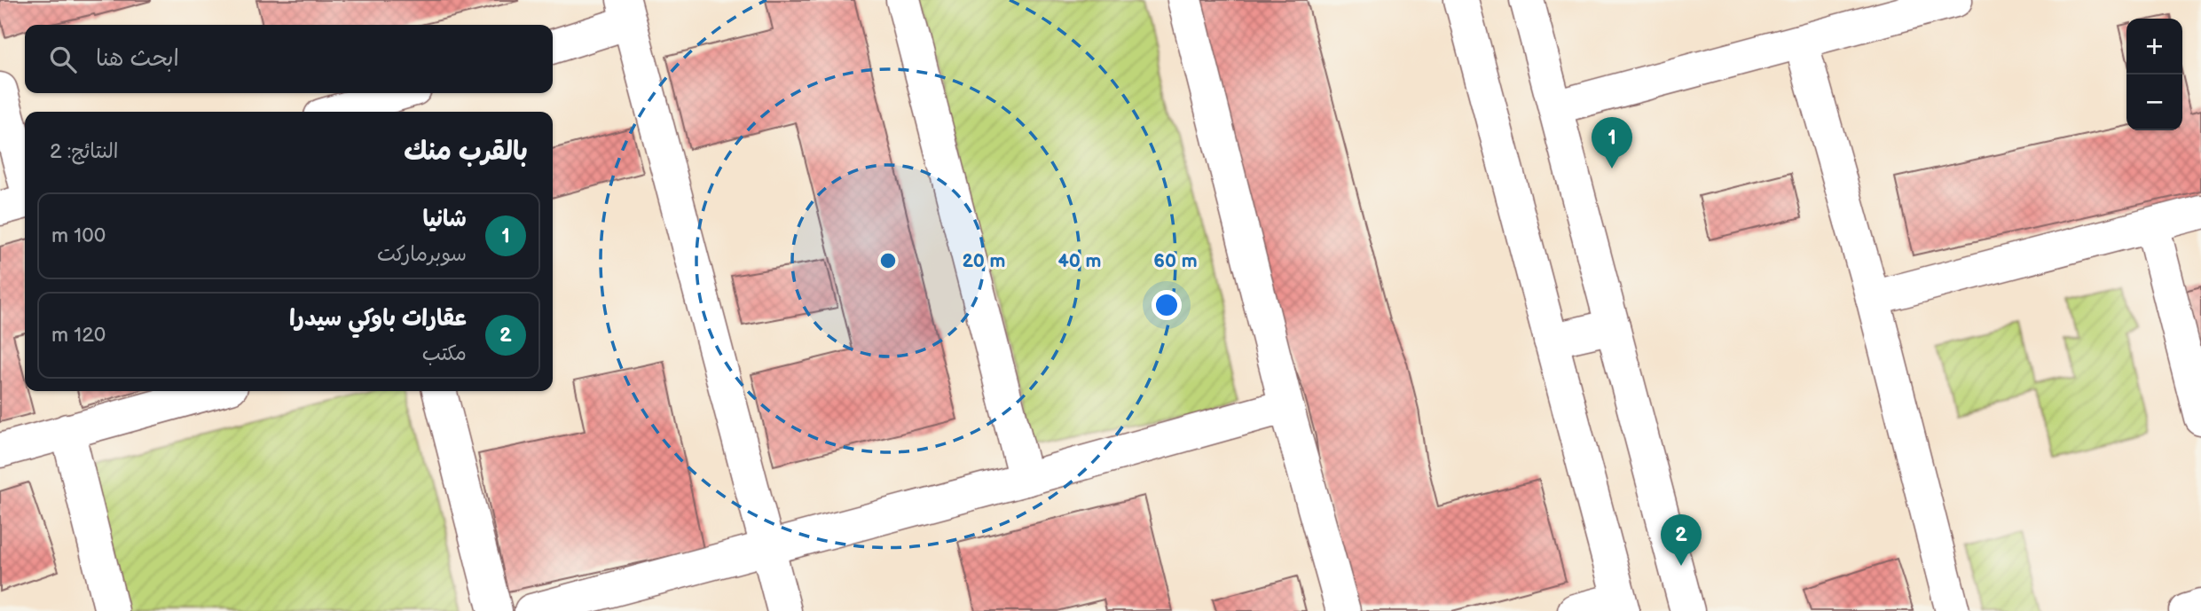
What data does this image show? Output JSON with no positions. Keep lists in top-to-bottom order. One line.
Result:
{"page":{"map_buttons":["+","−"],"search":"ابحث هنا","heading":["بالقرب منك","النتائج: 2"],"pins":["1","2"],"list":[{"mark":"1","name":"شانيا","note":"سوبرماركت","value":"100 m"},{"mark":"2","name":"عقارات باوكي سيدرا","note":"مكتب","value":"120 m"}]},"rings":["20 m","40 m","60 m"]}
